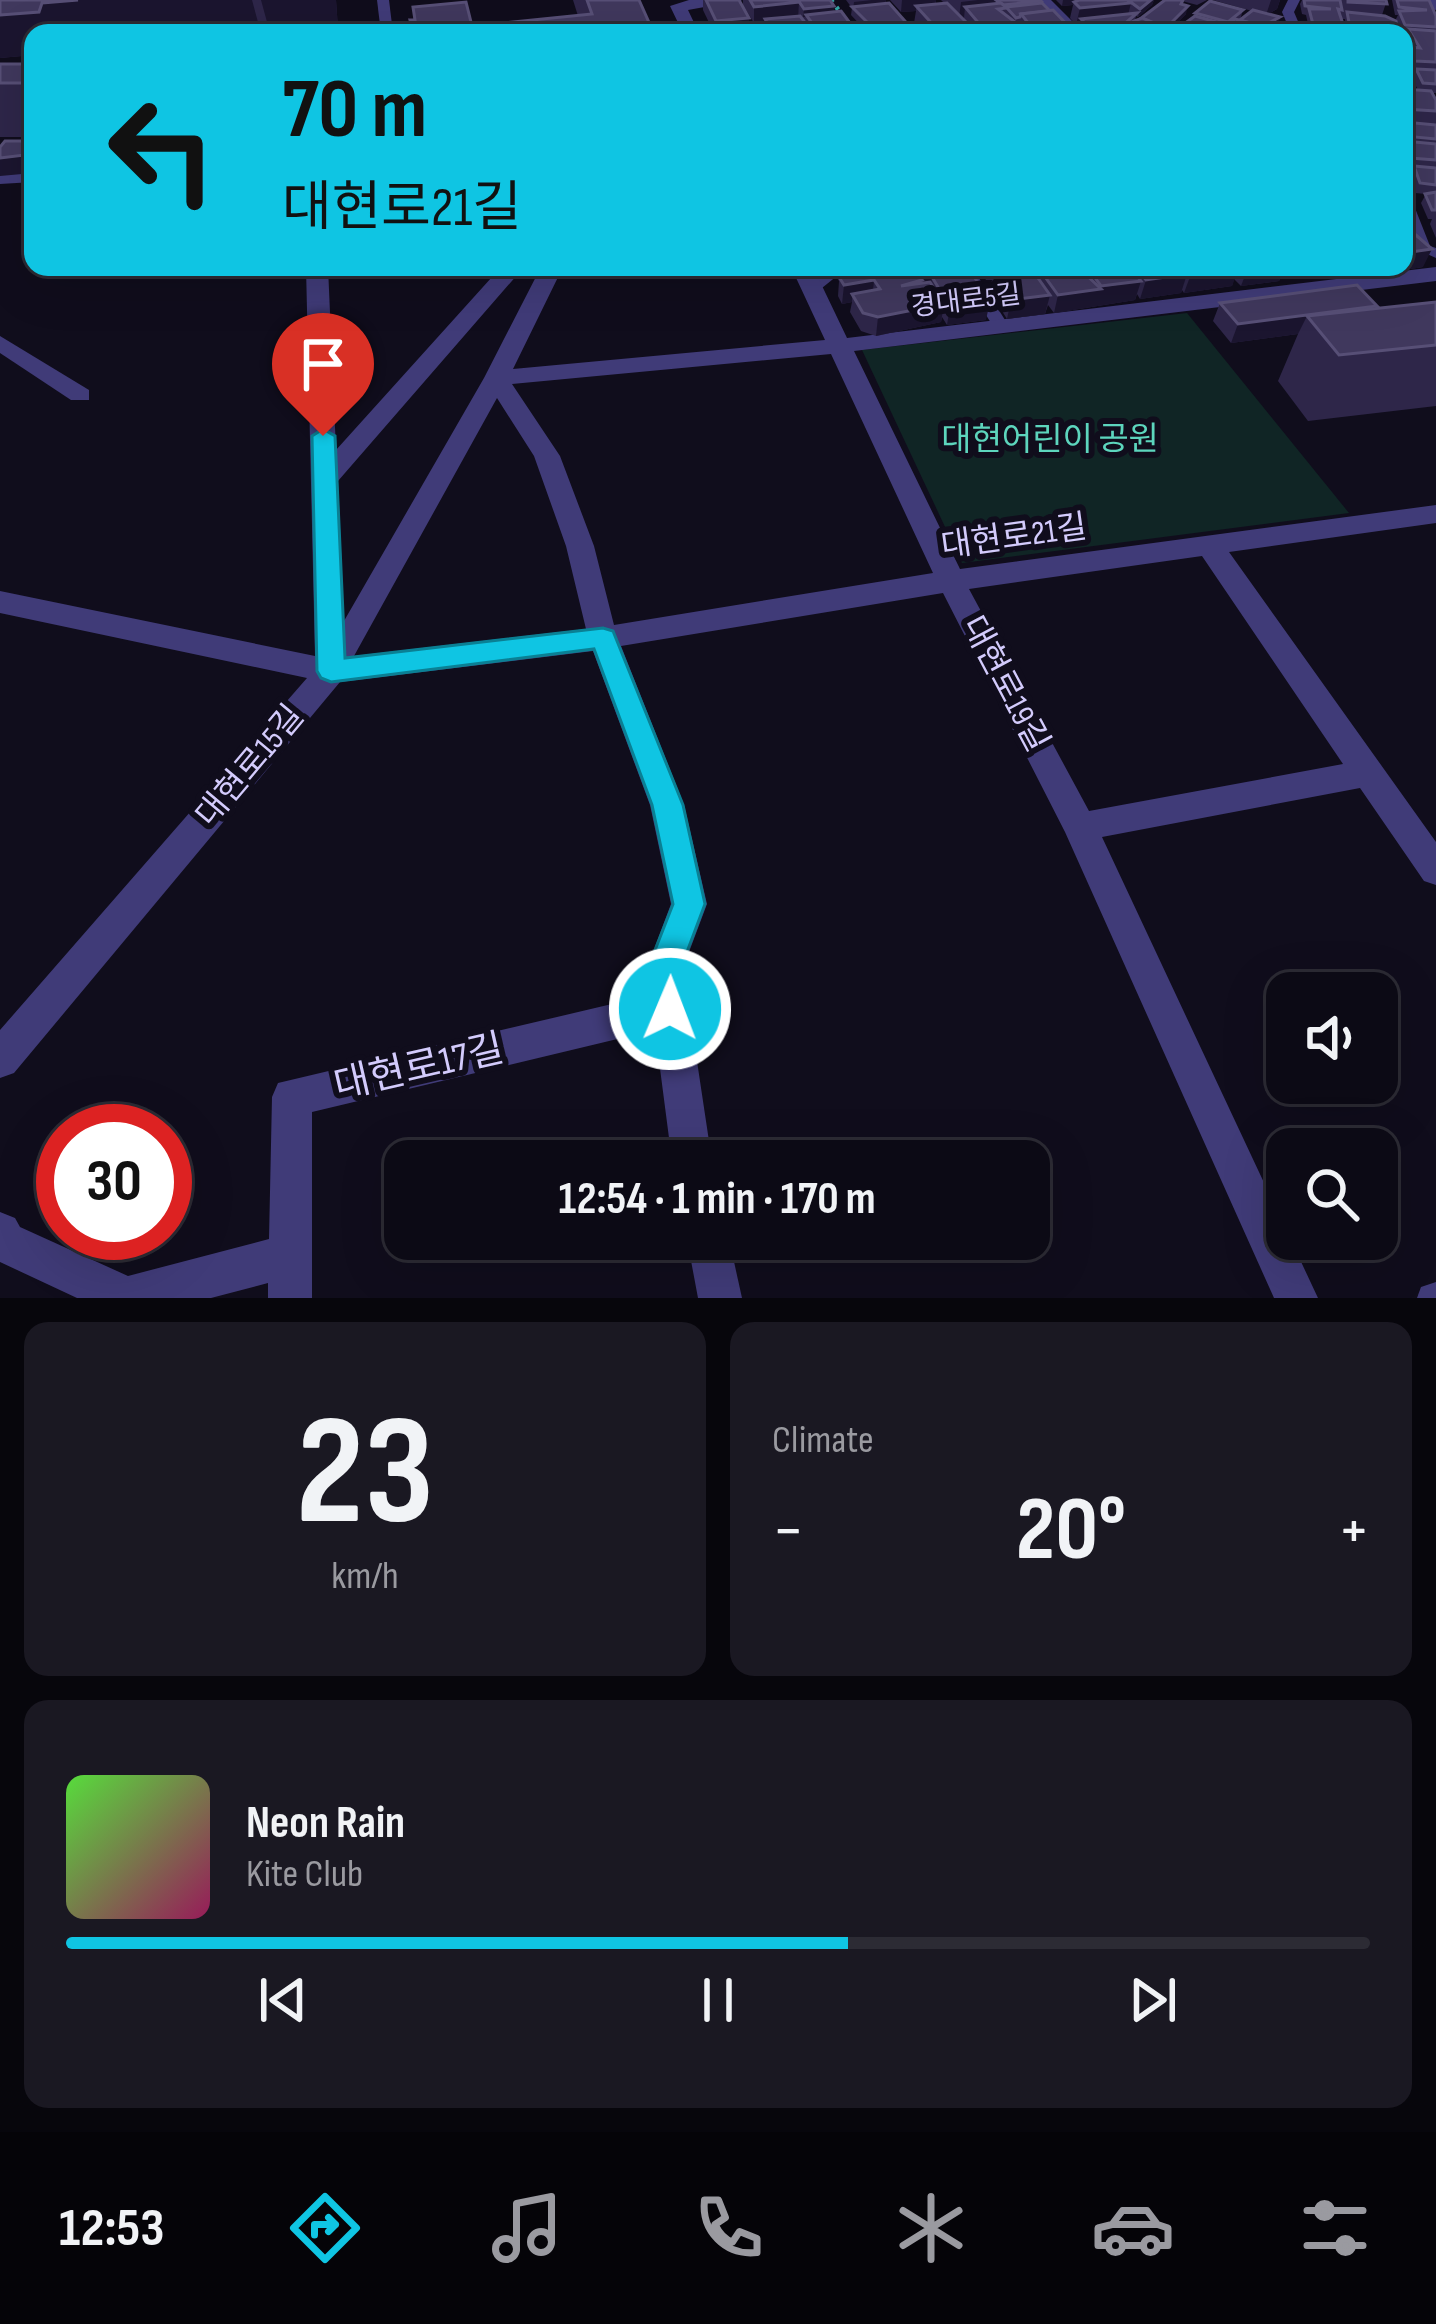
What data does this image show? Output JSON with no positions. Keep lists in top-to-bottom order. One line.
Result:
{"streets":{"street":["경대로5길","대현로21길","대현로19길","대현로15길","대현로17길"]},"crossings":[["경대로5길","대현로19길"],["대현로21길","대현로19길"],["대현로21길","대현로15길"]],"parks":["대현어린이 공원"],"page":{"turn":["70 m","대현로21길"],"limit":"30","trip":"12:54 · 1 min · 170 m","tile":[["23","km/h"],"Climate"],"heat":["−","20°","+"],"song":["Neon Rain","Kite Club"],"tabs":"12:53"}}
